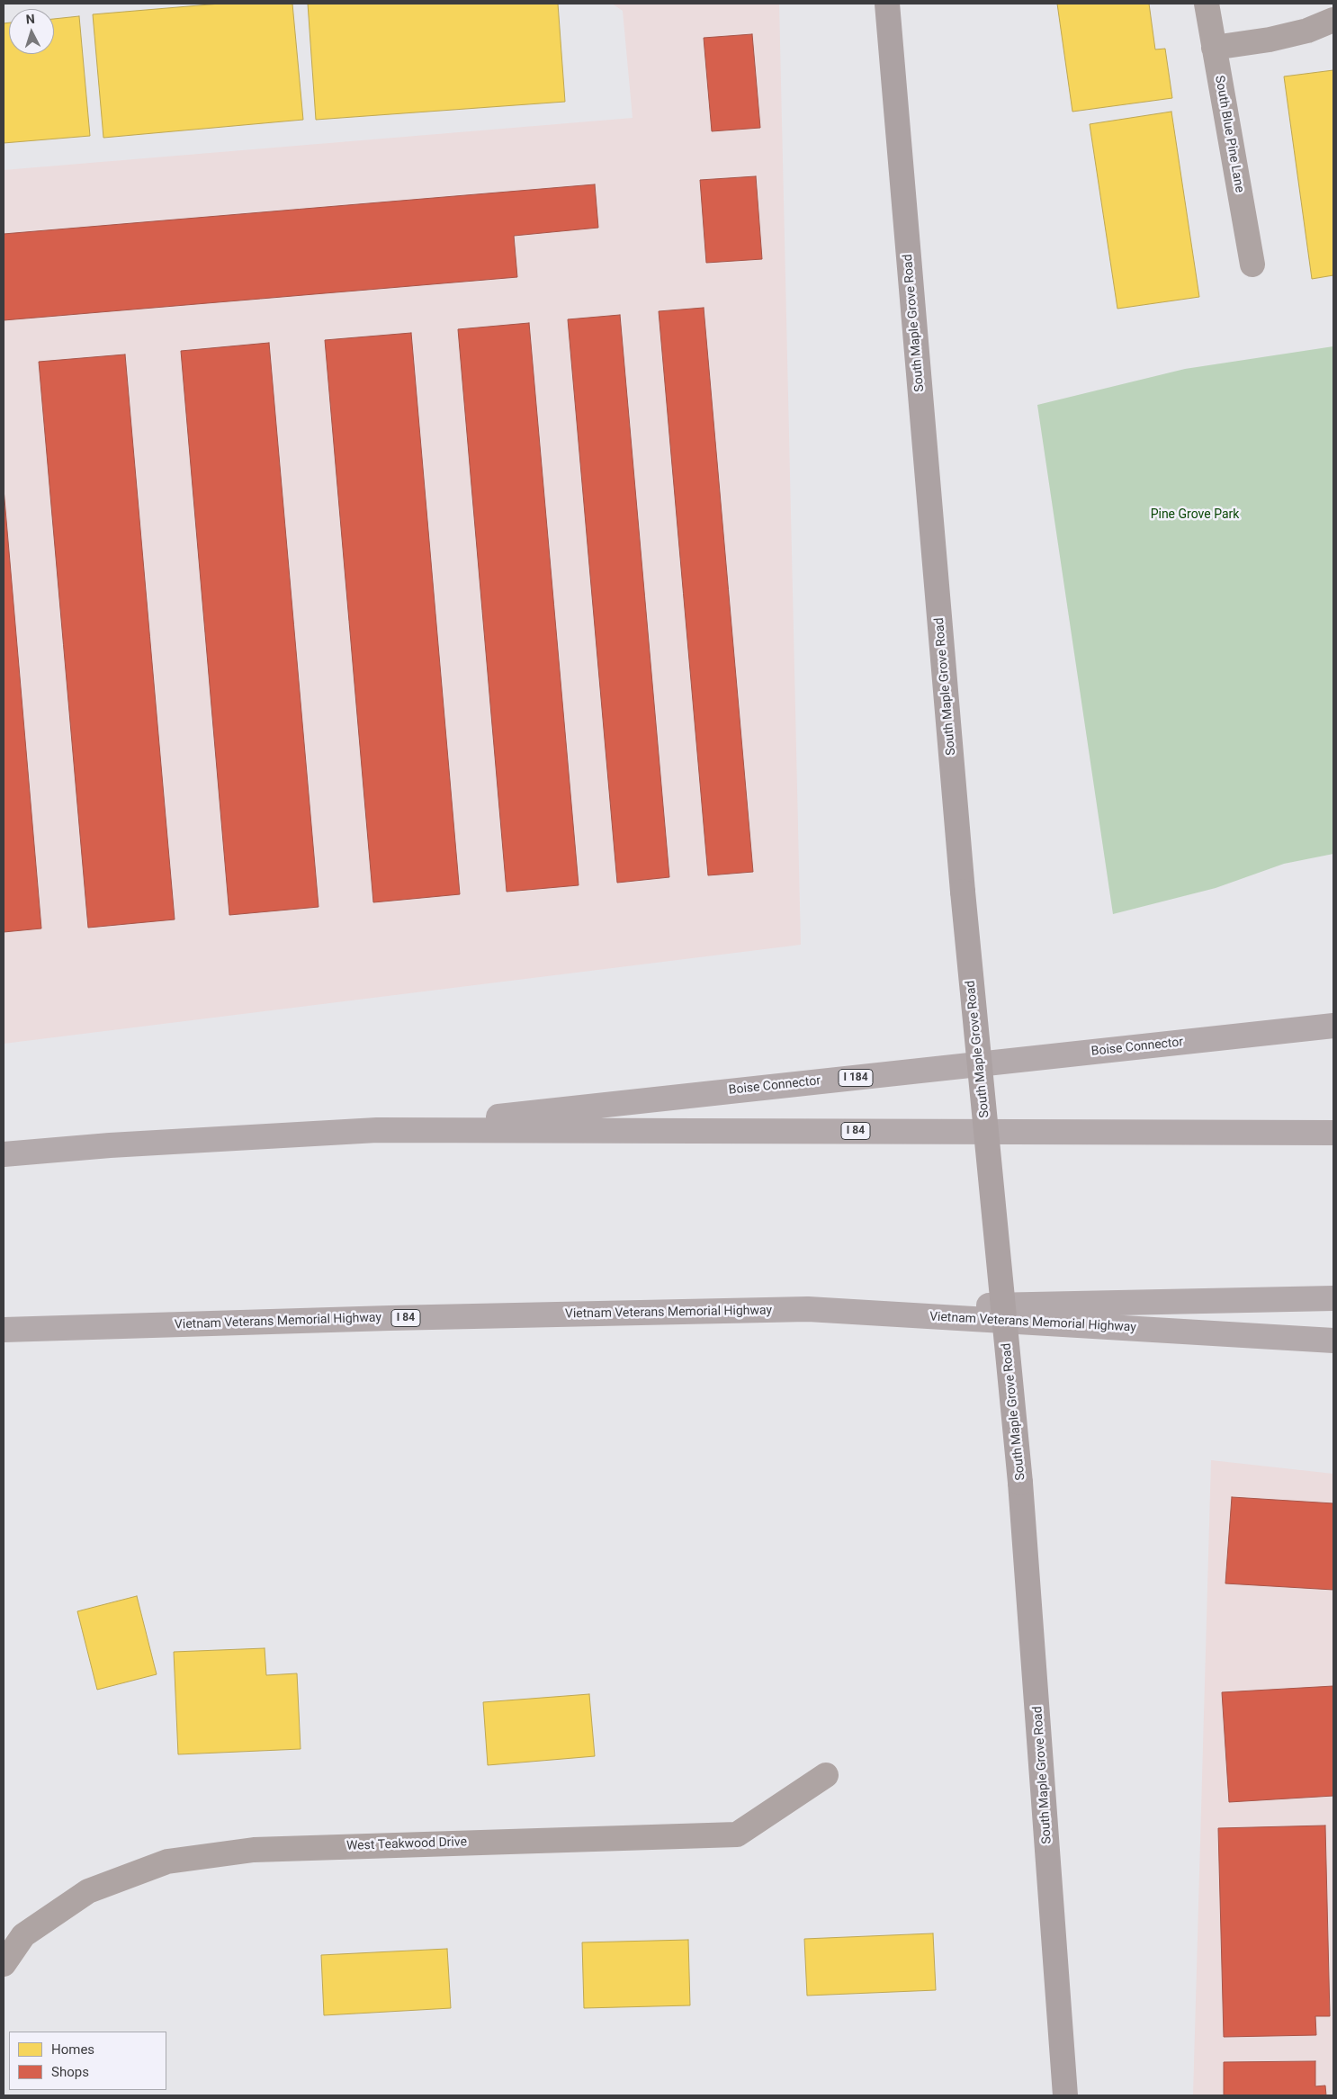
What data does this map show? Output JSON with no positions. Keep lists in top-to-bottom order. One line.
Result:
{"streets":{"highway":["Boise Connector","I 184","I 84","Vietnam Veterans Memorial Highway"],"main road":["South Maple Grove Road"],"street":["South Blue Pine Lane","West Teakwood Drive"]},"crossings":[["Boise Connector","I 84"]],"parks":["Pine Grove Park"],"legend":["Homes","Shops"],"north":"top"}
